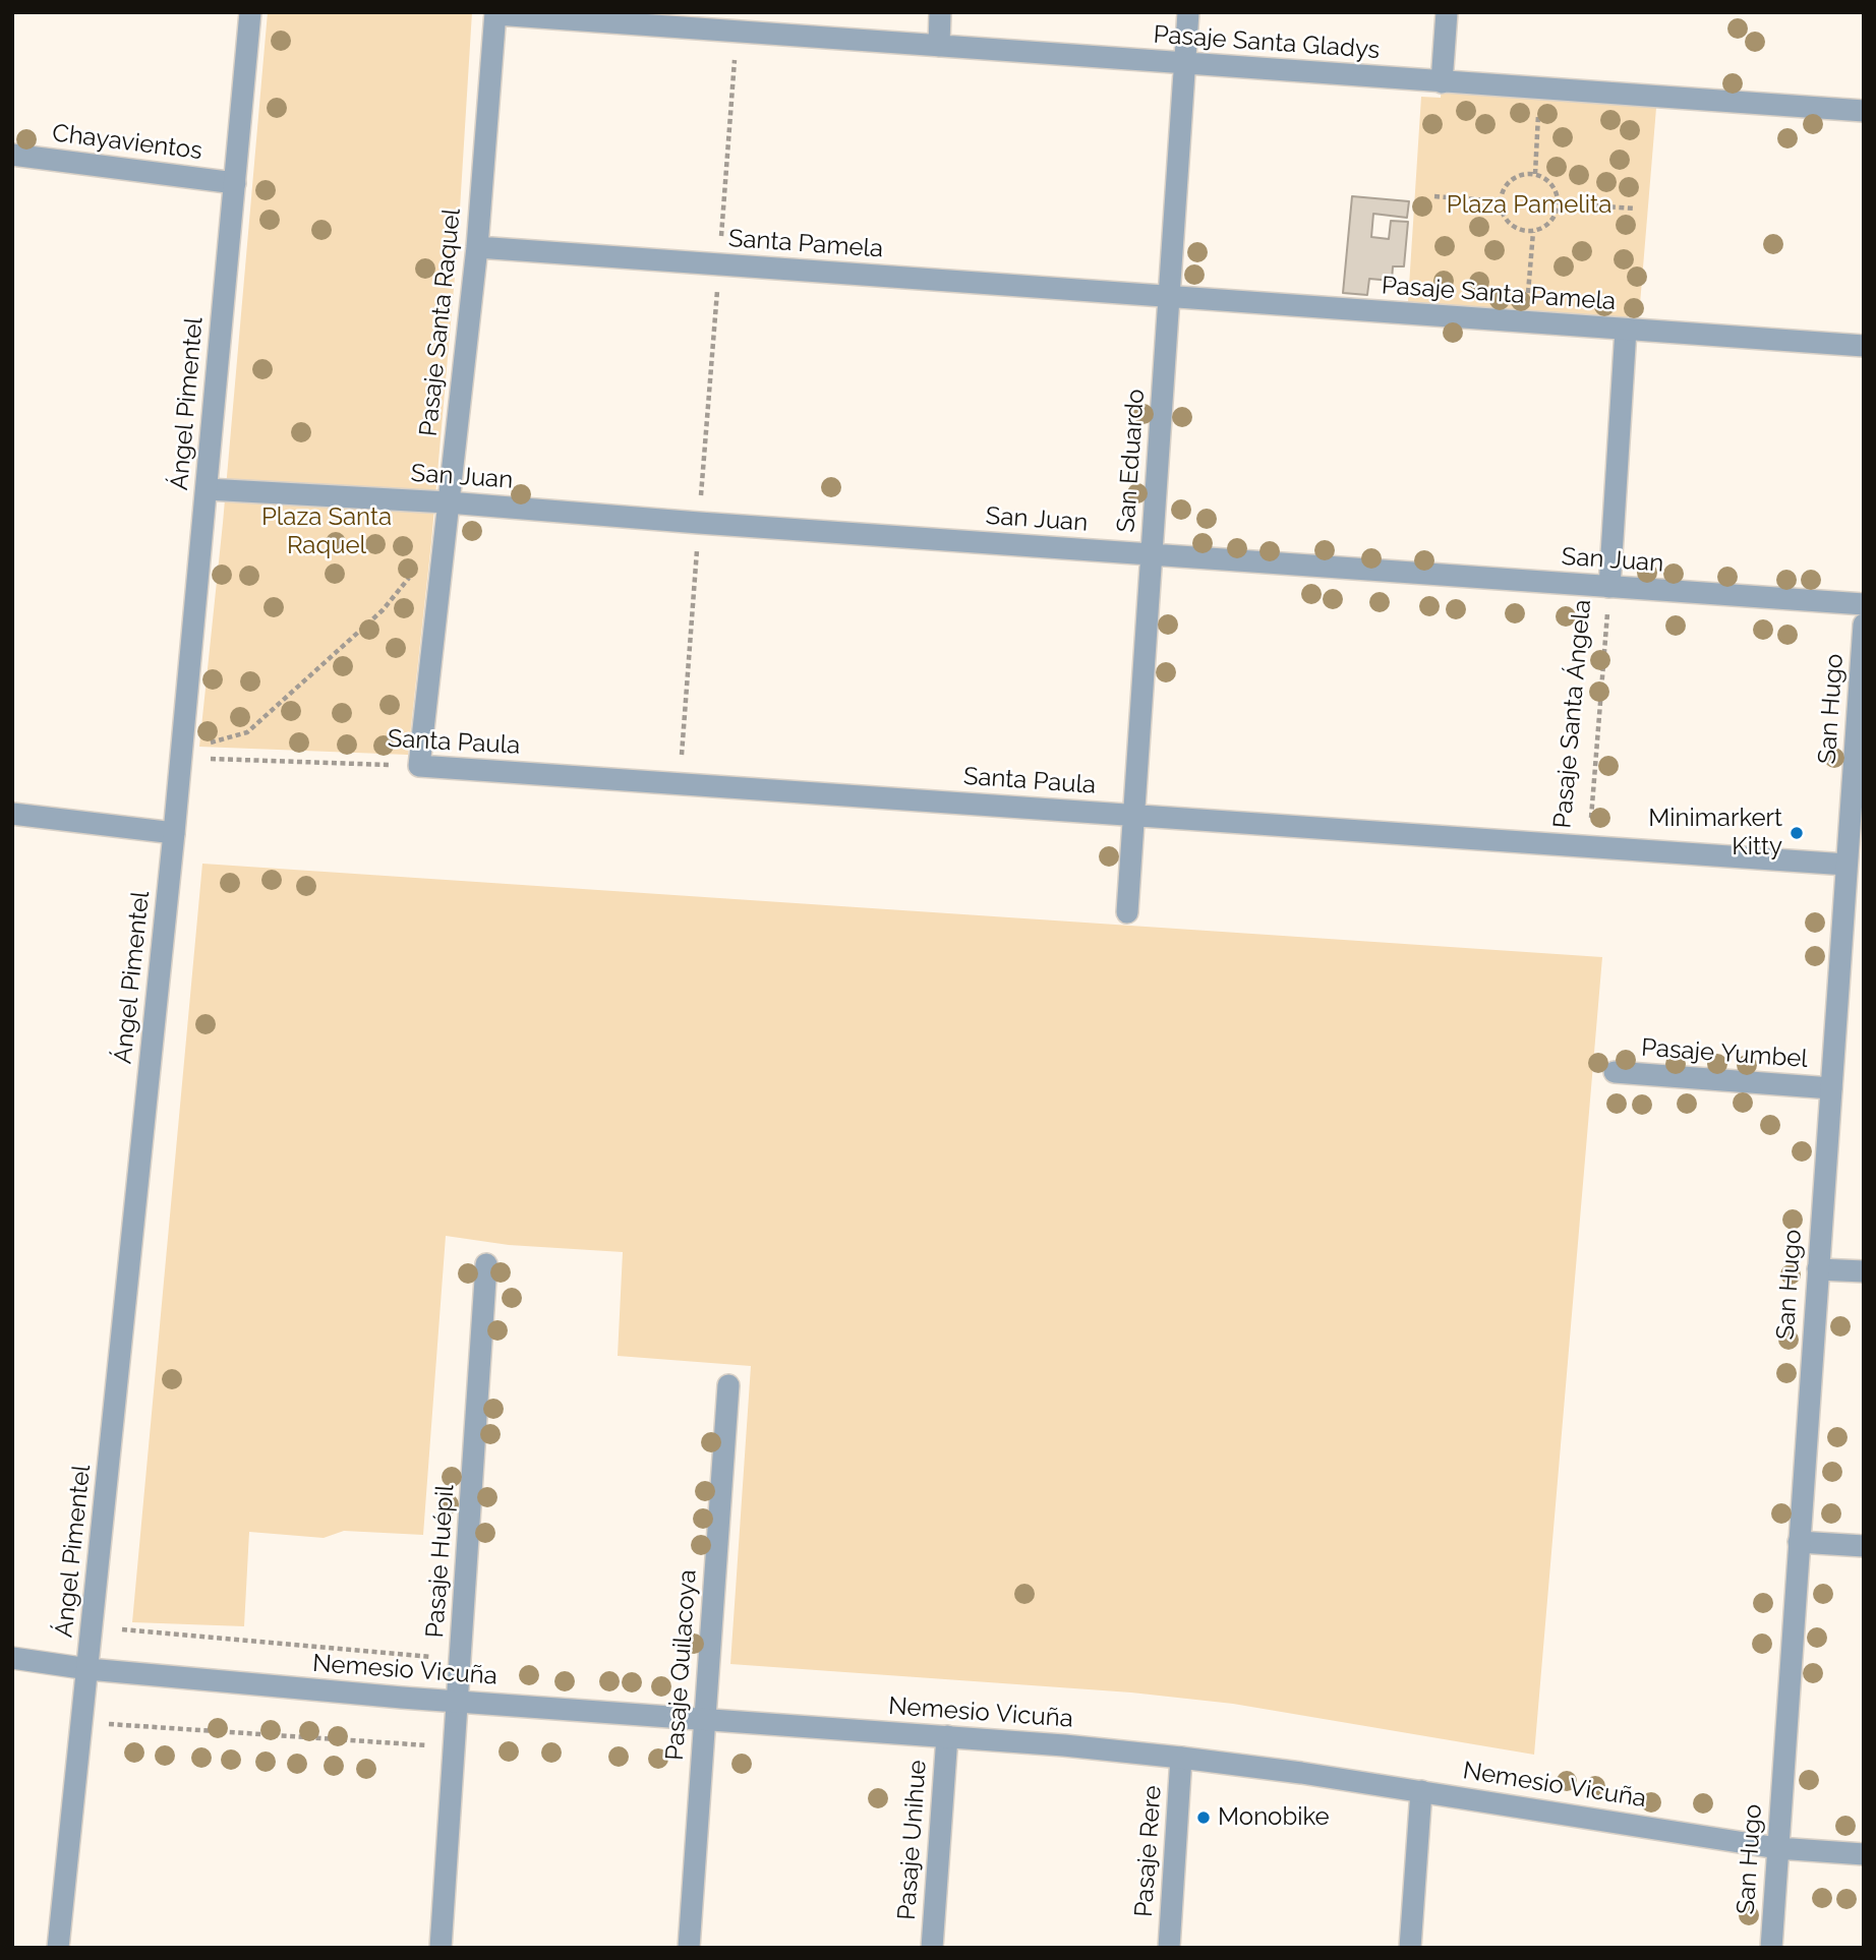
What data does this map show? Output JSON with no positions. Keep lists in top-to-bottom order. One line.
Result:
{"streets":{"street":["Pasaje Santa Gladys","Chayavientos","Santa Pamela","Pasaje Santa Pamela","Pasaje Santa Raquel","Ángel Pimentel","San Eduardo","San Juan","San Hugo","Pasaje Santa Ángela","Santa Paula","Pasaje Yumbel","Pasaje Huépil","Pasaje Quilacoya","Nemesio Vicuña","Pasaje Unihue","Pasaje Rere"]},"crossings":[["Pasaje Santa Gladys","Pasaje Santa Raquel"],["Pasaje Santa Gladys","San Eduardo"],["Chayavientos","Ángel Pimentel"],["Santa Pamela","Pasaje Santa Pamela"],["Santa Pamela","Pasaje Santa Raquel"],["Pasaje Santa Pamela","San Eduardo"],["Pasaje Santa Pamela","Pasaje Santa Ángela"],["Pasaje Santa Raquel","San Juan"],["Pasaje Santa Raquel","Santa Paula"],["Ángel Pimentel","San Juan"],["Ángel Pimentel","Nemesio Vicuña"],["San Eduardo","San Juan"],["San Eduardo","Santa Paula"],["San Juan","Pasaje Santa Ángela"],["San Hugo","Santa Paula"],["San Hugo","Pasaje Yumbel"],["San Hugo","Nemesio Vicuña"],["Pasaje Santa Ángela","Santa Paula"],["Pasaje Huépil","Nemesio Vicuña"],["Pasaje Quilacoya","Nemesio Vicuña"],["Nemesio Vicuña","Pasaje Unihue"],["Nemesio Vicuña","Pasaje Rere"]],"parks":["Plaza Pamelita","Plaza Santa Raquel"],"places":["Minimarkert Kitty","Monobike"]}
